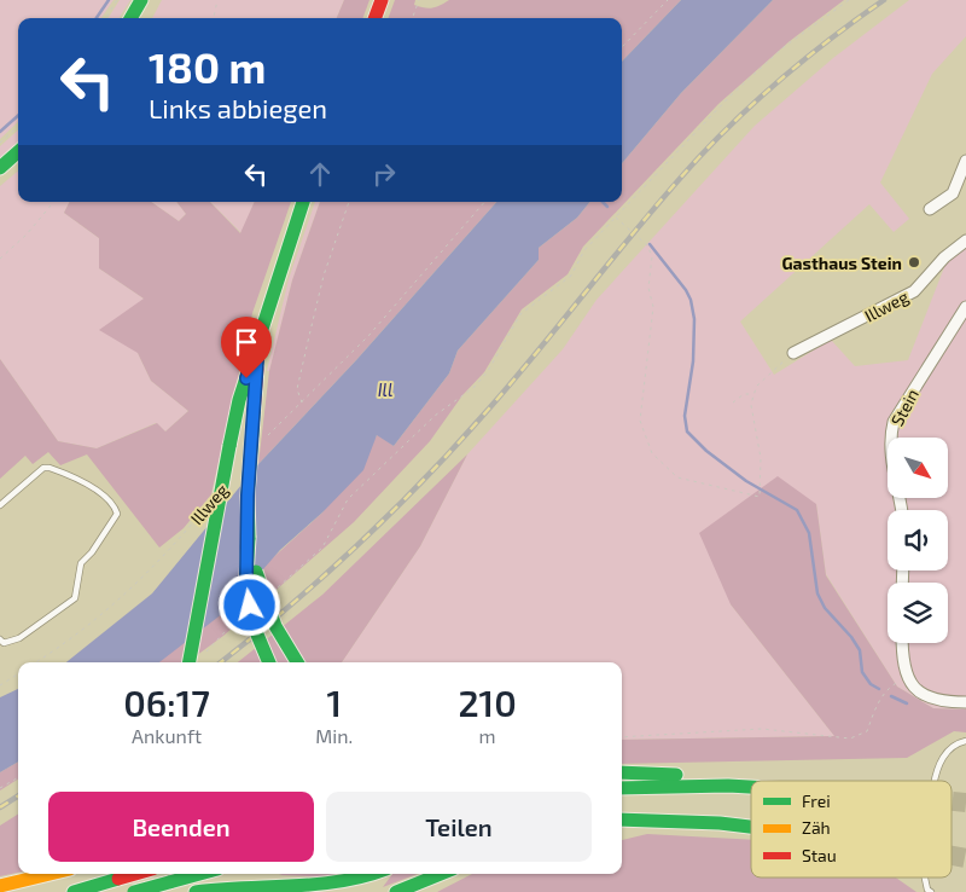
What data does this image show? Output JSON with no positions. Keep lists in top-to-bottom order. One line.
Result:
{"streets":{"street":["Illweg","Stein"]},"water":["Ill"],"places":["Gasthaus Stein"],"legend":["Frei","Zäh","Stau"],"north":"bottom right","page":{"turn":["180 m","Links abbiegen"],"eta":["06:17","Ankunft","1","Min.","210","m"],"buttons":["Beenden","Teilen"]}}
